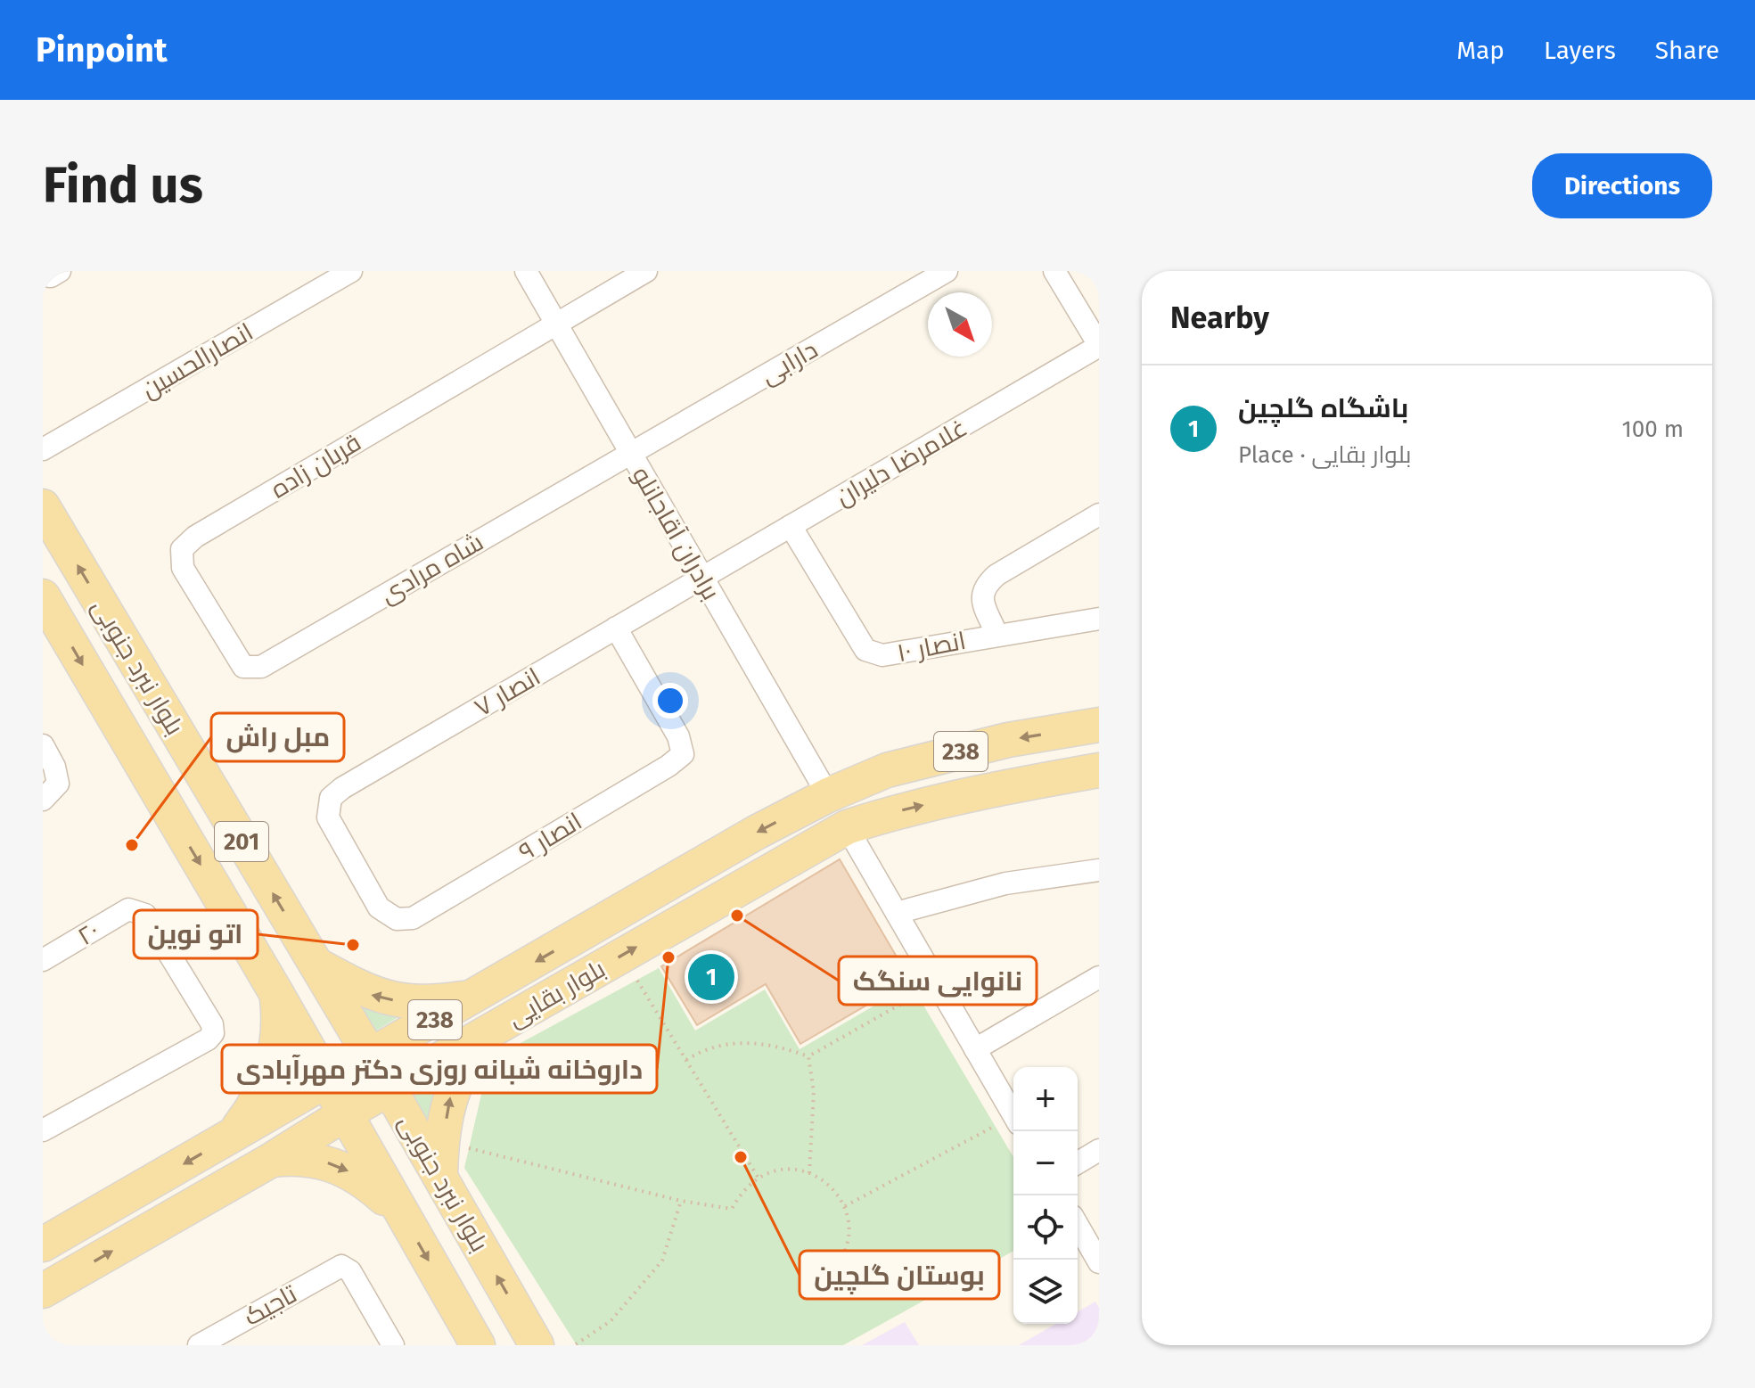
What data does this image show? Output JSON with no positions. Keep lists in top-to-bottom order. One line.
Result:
{"streets":{"main road":["بلوار نبرد جنوبی","238","201","بلوار بقایی"],"street":["انصارالحسین","دارابی","غلامرضا دلیران","قربان زاده","برادران آقاجانلو","شاه مرادی","انصار ۱۰","انصار ۷","انصار ۹","۲۰","تاجیک"]},"crossings":[["دارابی","برادران آقاجانلو"],["دارابی","شاه مرادی"],["غلامرضا دلیران","برادران آقاجانلو"],["غلامرضا دلیران","انصار ۱۰"],["غلامرضا دلیران","انصار ۷"],["قربان زاده","برادران آقاجانلو"],["قربان زاده","شاه مرادی"],["برادران آقاجانلو","شاه مرادی"],["برادران آقاجانلو","انصار ۷"],["برادران آقاجانلو","بلوار بقایی"],["بلوار نبرد جنوبی","بلوار بقایی"],["انصار ۷","انصار ۹"]],"places":["مبل راش","نانوایی سنگک","اتو نوین","داروخانه شبانه روزی دکتر مهرآبادی","بوستان گلچین"],"north":"bottom right","page":{"header":"Pinpoint","nav":["Map","Layers","Share"],"buttons":"Directions","title":"Find us","heading":"Nearby","list":[{"mark":"1","name":"باشگاه گلچین","note":"Place · بلوار بقایی","value":"100 m"}],"pins":"1","map_buttons":["+","−"]}}
